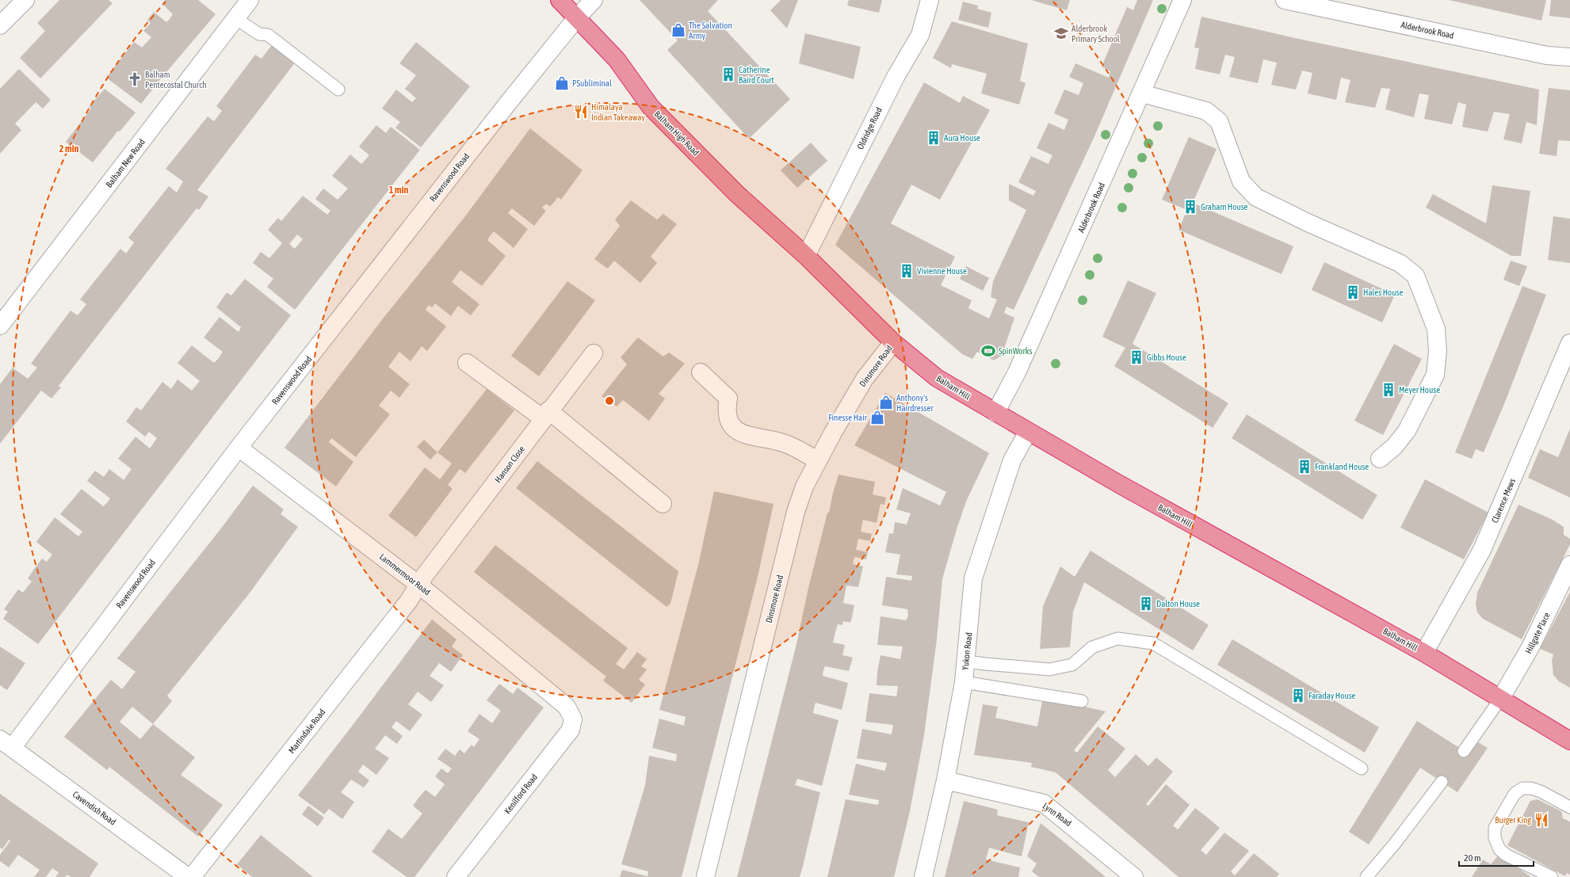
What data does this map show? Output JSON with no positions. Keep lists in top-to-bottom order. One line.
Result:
{"streets":{"highway":["Balham High Road","Balham Hill"],"street":["Alderbrook Road","Oldridge Road","Balham New Road","Ravenswood Road","Dinsmore Road","Hanson Close","Clarence Mews","Lammermoor Road","Hillgate Place","Yukon Road","Martindale Road","Kenilford Road","Cavendish Road","Lynn Road"]},"crossings":[["Alderbrook Road","Balham Hill"],["Oldridge Road","Balham High Road"],["Oldridge Road","Balham Hill"],["Balham High Road","Ravenswood Road"],["Balham High Road","Balham Hill"],["Ravenswood Road","Lammermoor Road"],["Ravenswood Road","Cavendish Road"],["Dinsmore Road","Balham Hill"],["Balham Hill","Clarence Mews"],["Balham Hill","Hillgate Place"],["Balham Hill","Yukon Road"],["Hanson Close","Lammermoor Road"],["Hanson Close","Martindale Road"],["Lammermoor Road","Martindale Road"],["Lammermoor Road","Kenilford Road"],["Yukon Road","Lynn Road"]],"places":{"shop":["The Salvation Army","PSubliminal","Anthony's Hairdresser","Finesse Hair"],"school or university":["Alderbrook Primary School"],"building":["Catherine Baird Court","Aura House","Graham House","Vivienne House","Hales House","Gibbs House","Meyer House","Frankland House","Dalton House","Faraday House"],"church":["Balham Pentecostal Church"],"restaurant":["Himalaya Indian Takeaway","Burger King"],"sports":["SpinWorks"]},"scale_bar":"20 m","rings":["2 min","1 min"]}
